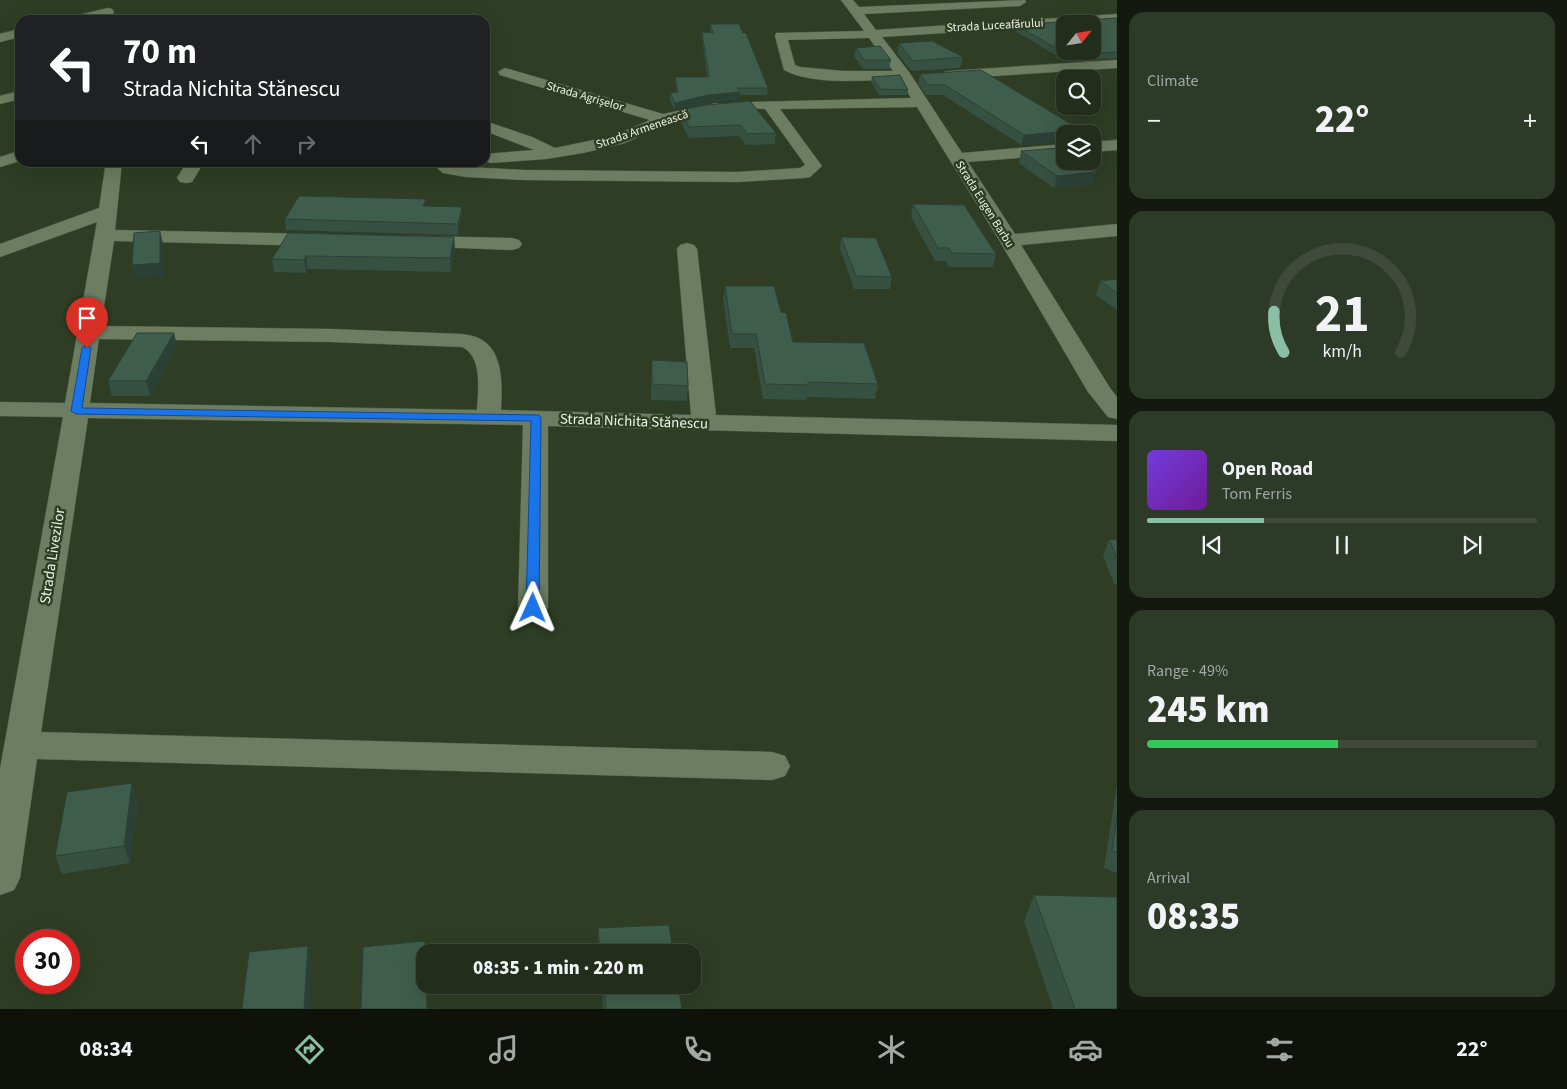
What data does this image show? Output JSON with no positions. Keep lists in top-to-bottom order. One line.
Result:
{"streets":{"street":["Strada Luceafărului","Strada Agrișelor","Strada Armenească","Strada Eugen Barbu","Strada Nichita Stănescu","Strada Livezilor"]},"crossings":[["Strada Luceafărului","Strada Eugen Barbu"],["Strada Agrișelor","Strada Armenească"],["Strada Armenească","Strada Eugen Barbu"],["Strada Nichita Stănescu","Strada Livezilor"]],"north":"top right","page":{"tile":["Climate",["Range · 49%","245 km"],["Arrival","08:35"]],"turn":["70 m","Strada Nichita Stănescu"],"heat":["−","22°","+"],"song":["Open Road","Tom Ferris"],"limit":"30","trip":"08:35 · 1 min · 220 m","tabs":["08:34","22°"],"gauge":["21","km/h"]}}
